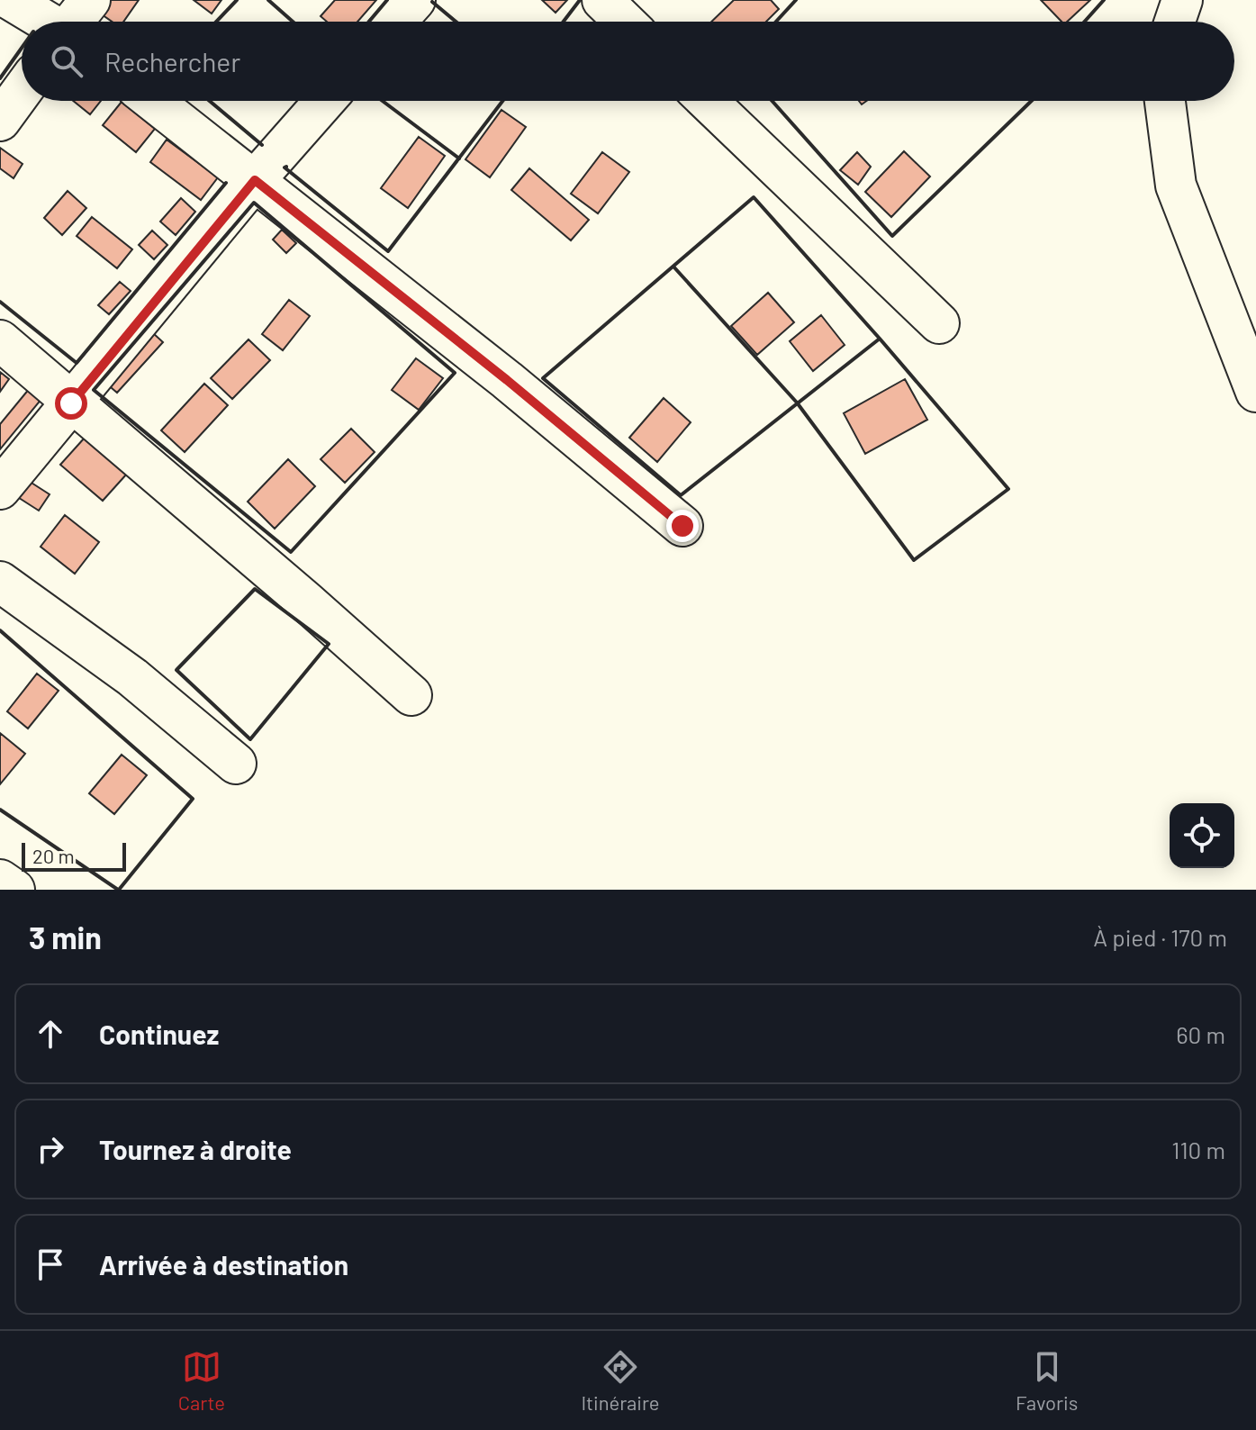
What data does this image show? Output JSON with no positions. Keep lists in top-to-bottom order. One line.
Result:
{"scale_bar":"20 m","page":{"search":"Rechercher","scale":"20 m","heading":["3 min","À pied · 170 m"],"list":[["Continuez","60 m"],["Tournez à droite","110 m"],"Arrivée à destination"],"nav":["Carte","Itinéraire","Favoris"]}}
